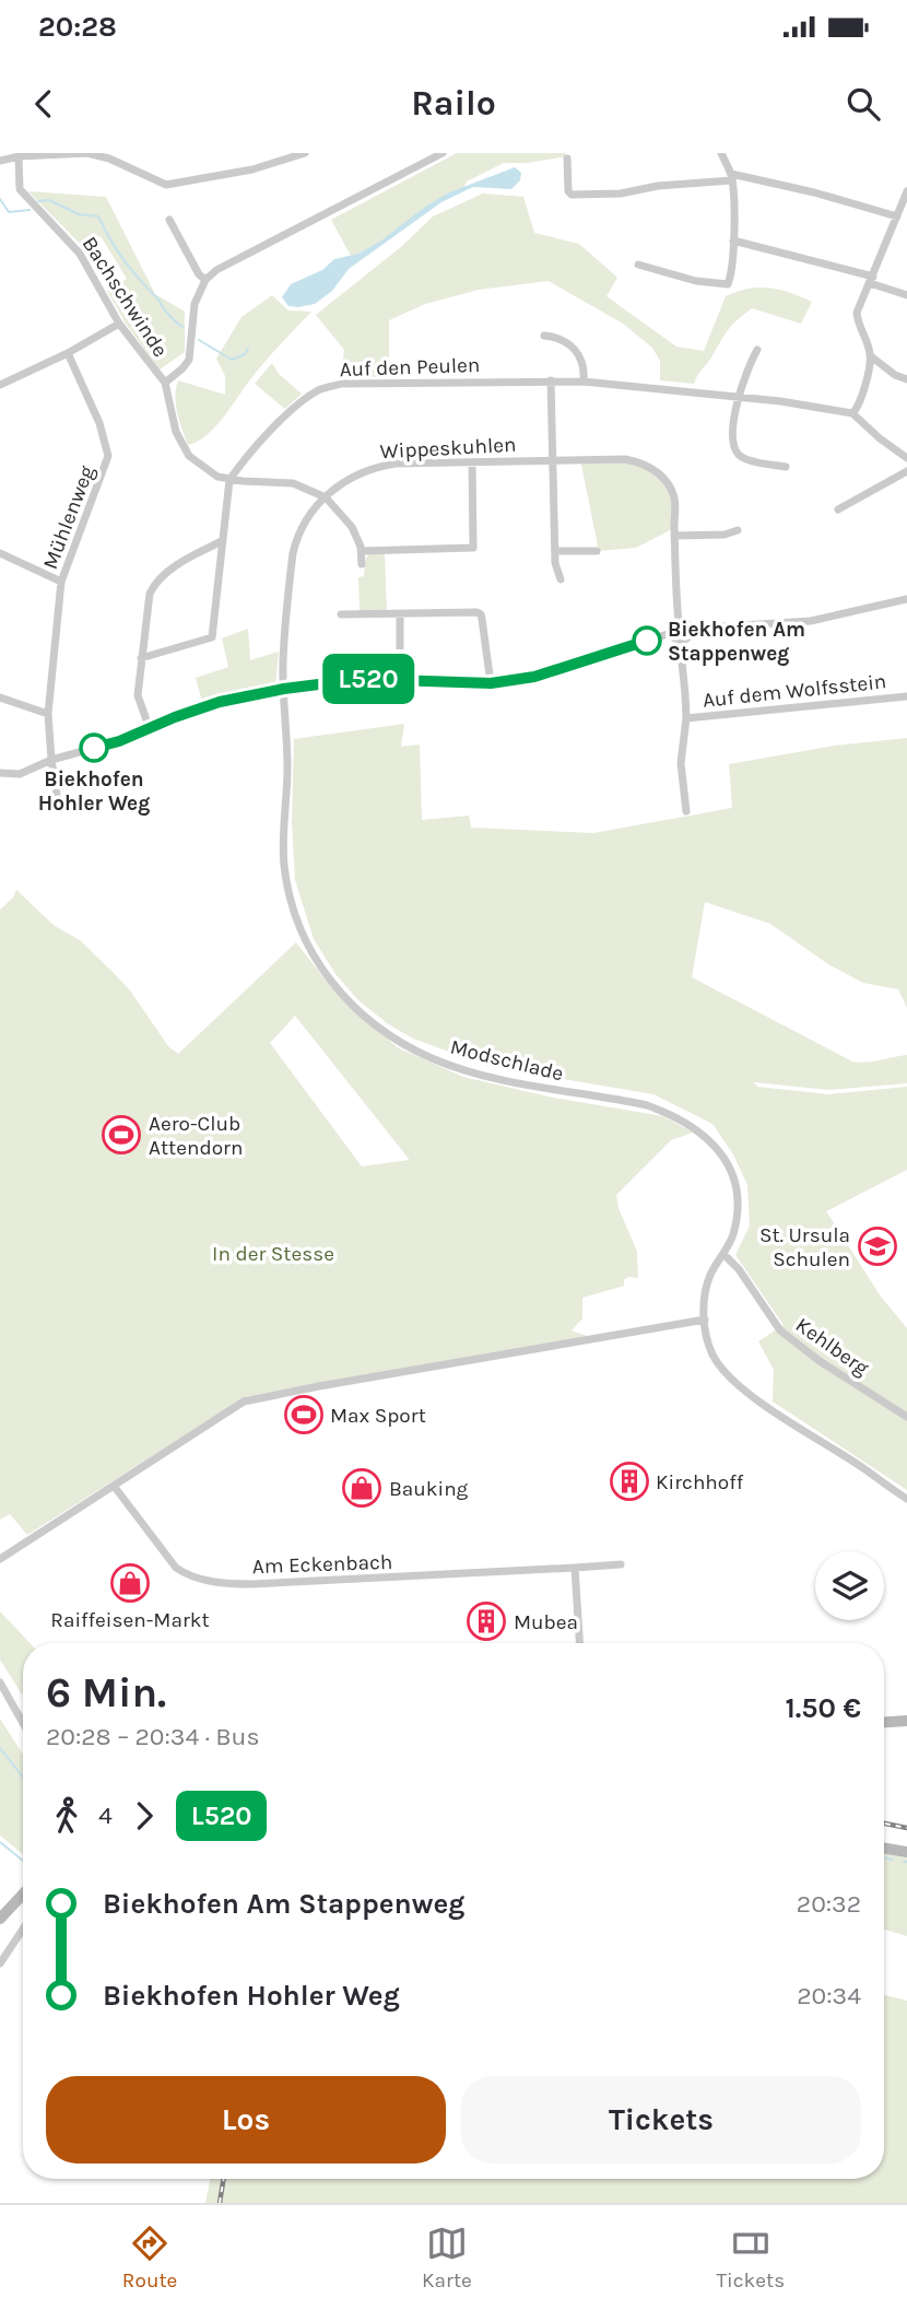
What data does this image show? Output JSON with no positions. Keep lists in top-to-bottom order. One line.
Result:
{"streets":{"street":["Bachschwinde","Auf den Peulen","Wippeskuhlen","Mühlenweg","Auf dem Wolfsstein","Modschlade","Kehlberg","Am Eckenbach"]},"crossings":[["Bachschwinde","Auf den Peulen"],["Bachschwinde","Wippeskuhlen"],["Wippeskuhlen","Modschlade"],["Modschlade","Kehlberg"]],"parks":["In der Stesse"],"places":{"other":["Biekhofen Am Stappenweg","Biekhofen Hohler Weg"],"sports":["Aero-Club Attendorn","Max Sport"],"school or university":["St. Ursula Schulen"],"building":["Kirchhoff","Mubea"],"shop":["Bauking","Raiffeisen-Markt"]},"lines":["bus line L520"],"page":{"status":"20:28","header":"Railo","on_map":"L520","heading":["6 Min.","20:28 – 20:34 · Bus","1.50 €"],"legs":["4","L520"],"list":[{"name":"Biekhofen Am Stappenweg","value":"20:32"},{"name":"Biekhofen Hohler Weg","value":"20:34"}],"buttons":["Los","Tickets"],"tabs":["Route","Karte","Tickets"]}}
